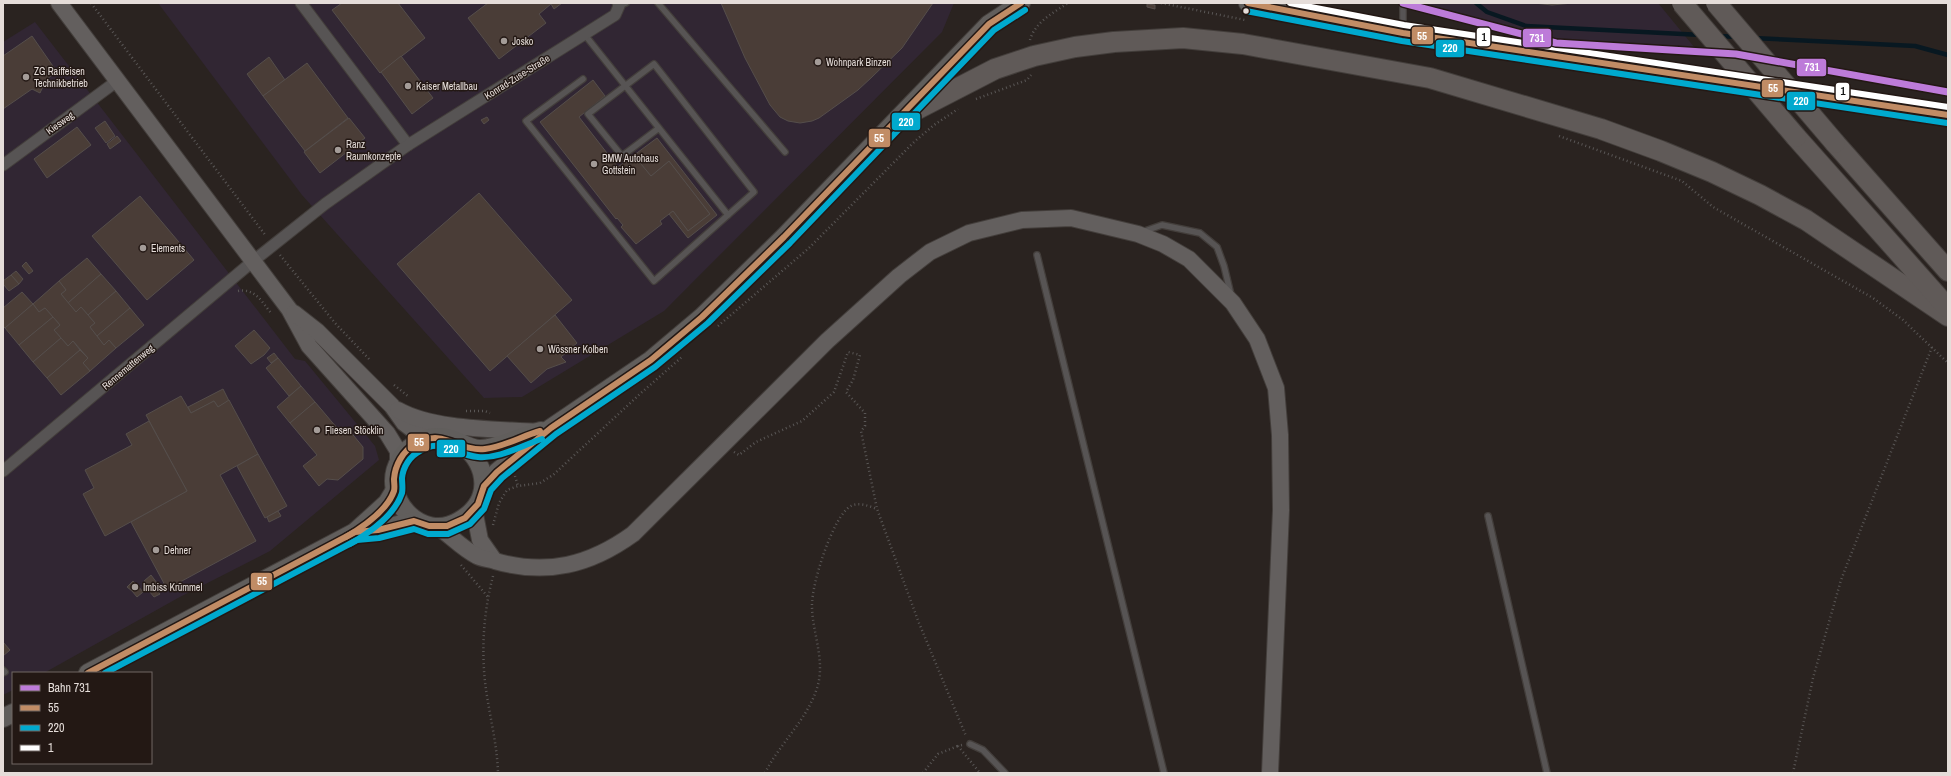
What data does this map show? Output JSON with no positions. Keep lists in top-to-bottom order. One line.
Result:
{"streets":{"street":["Konrad-Zuse-Straße","Kiesweg","Rennemattenweg"]},"crossings":[["Konrad-Zuse-Straße","Rennemattenweg"]],"places":["Josko","Wohnpark Binzen","ZG Raiffeisen Technikbetrieb","Kaiser Metallbau","Ranz Raumkonzepte","BMW Autohaus Gottstein","Elements","Wössner Kolben","Fliesen Stöcklin","Dehner","Imbiss Krümmel"],"lines":["rail line 731","transit line 55","transit line 1","transit line 220"],"legend":["Bahn 731","55","220","1"]}
